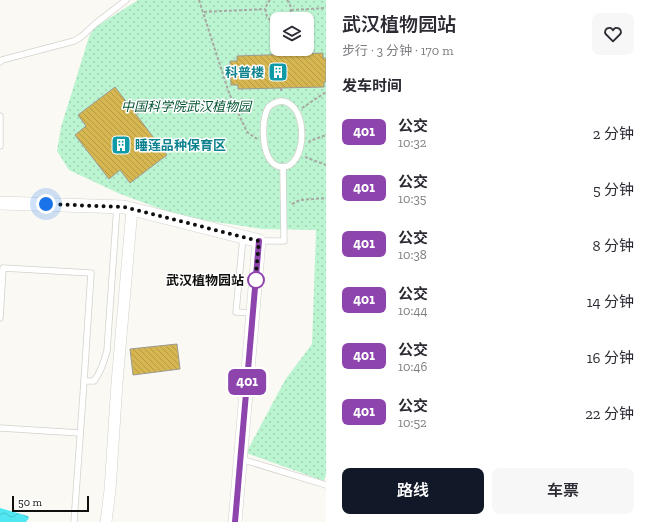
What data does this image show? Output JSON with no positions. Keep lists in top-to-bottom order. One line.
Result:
{"parks":["中国科学院武汉植物园"],"places":{"building":["科普楼","睡莲品种保育区"],"other":["武汉植物园站"]},"lines":["bus line 401"],"scale_bar":"50 m","page":{"on_map":"401","heading":[["武汉植物园站","步行 · 3 分钟 · 170 m"],"发车时间"],"list":[{"mark":"401","name":"公交","note":"10:32","value":"2 分钟"},{"mark":"401","name":"公交","note":"10:35","value":"5 分钟"},{"mark":"401","name":"公交","note":"10:38","value":"8 分钟"},{"mark":"401","name":"公交","note":"10:44","value":"14 分钟"},{"mark":"401","name":"公交","note":"10:46","value":"16 分钟"},{"mark":"401","name":"公交","note":"10:52","value":"22 分钟"}],"buttons":["路线","车票"],"scale":"50 m"}}
